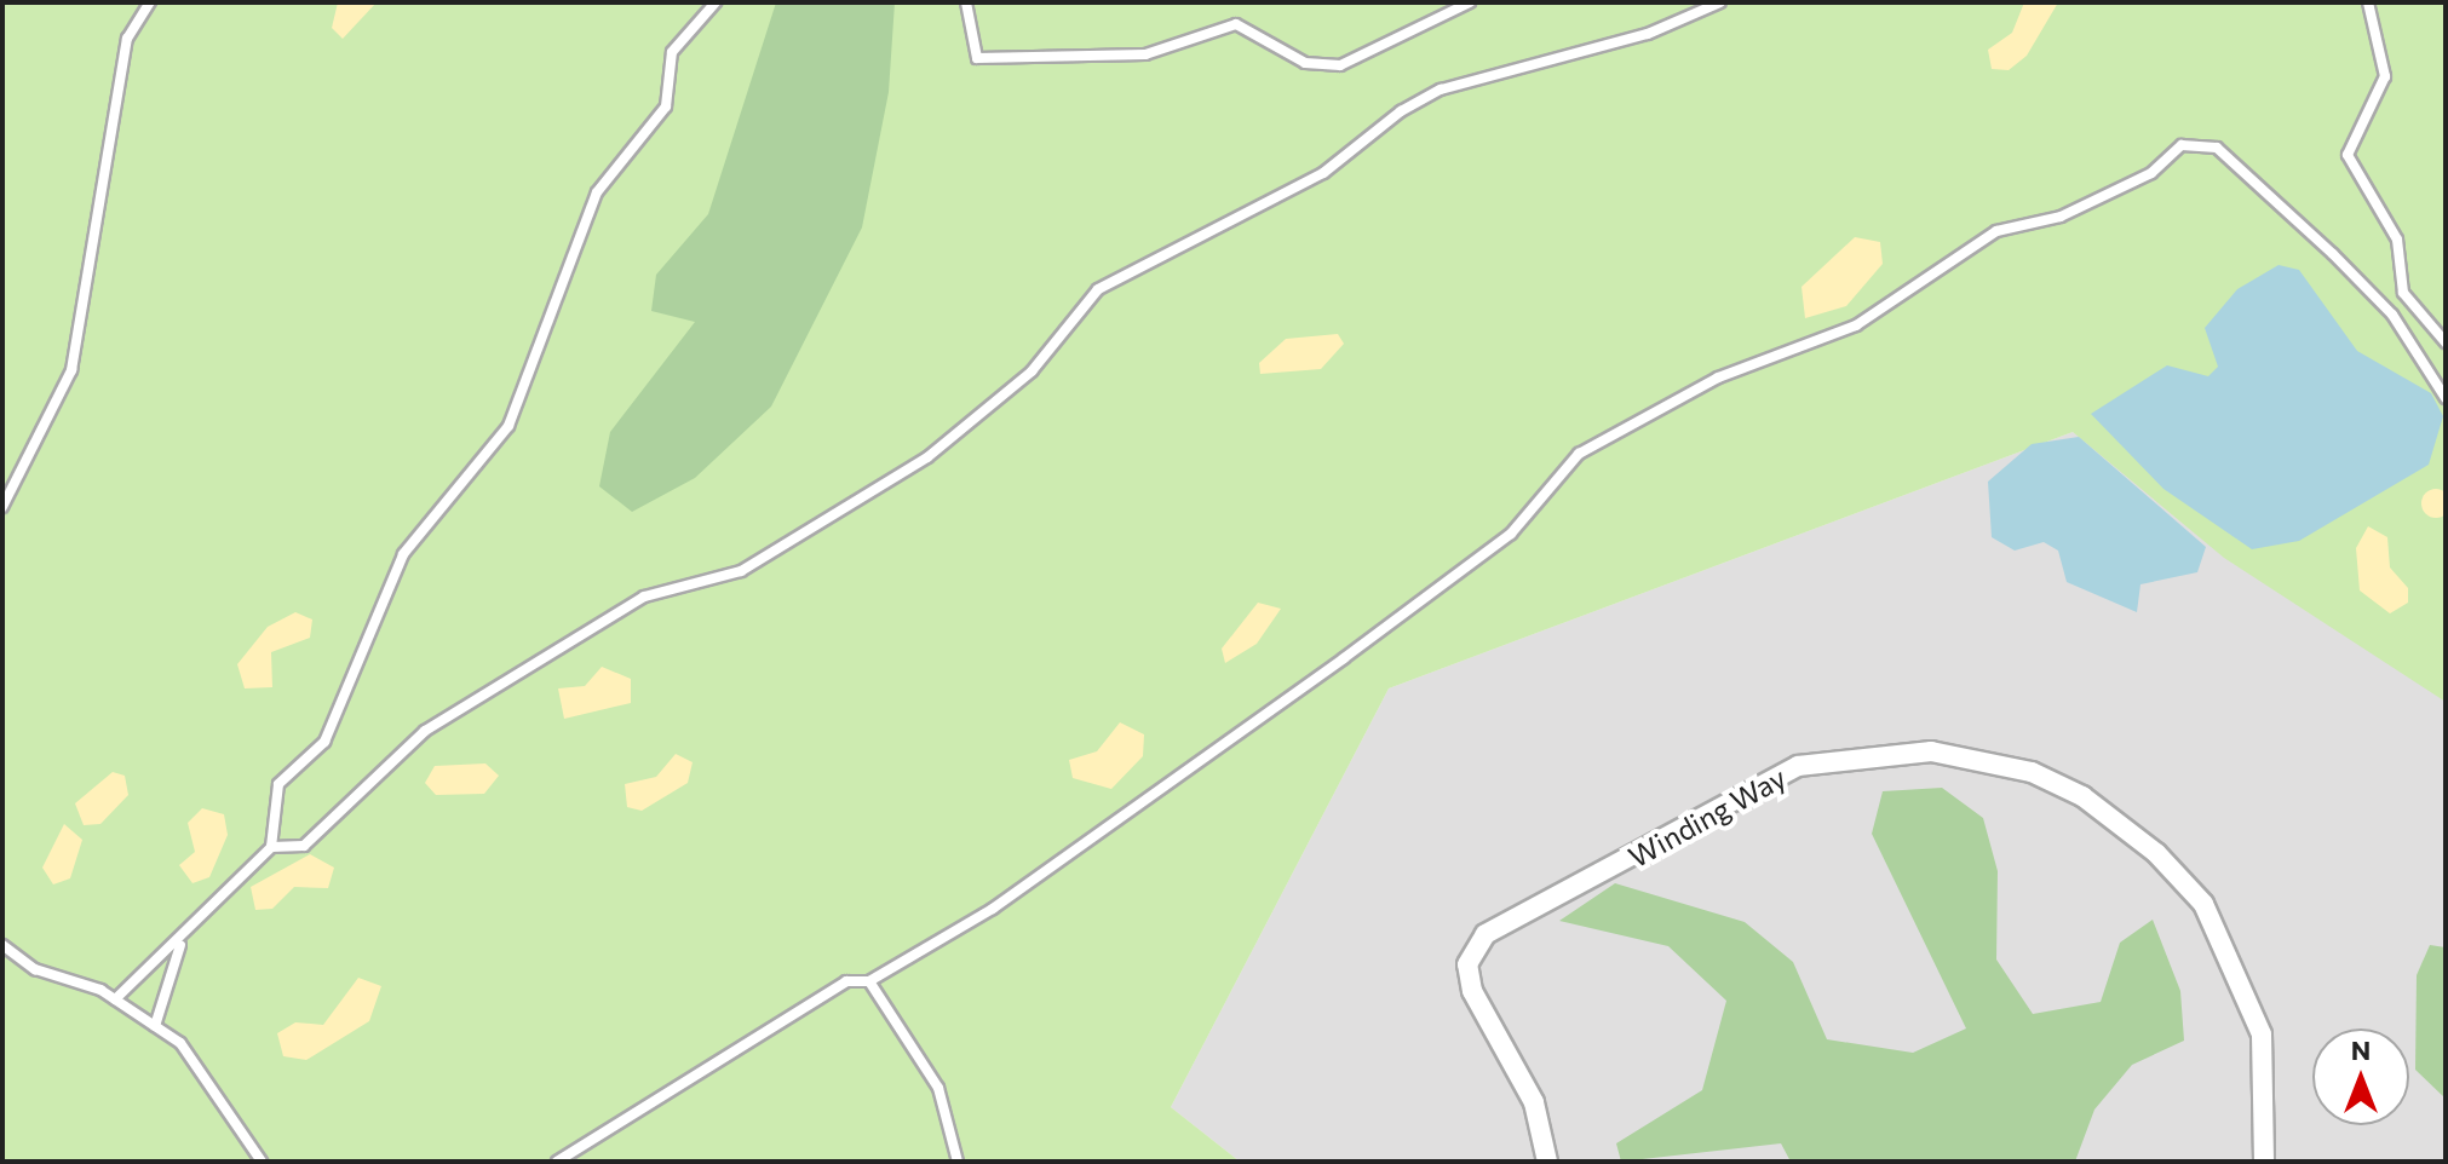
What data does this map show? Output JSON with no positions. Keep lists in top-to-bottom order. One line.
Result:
{"streets":{"street":["Winding Way"]},"north":"top"}
